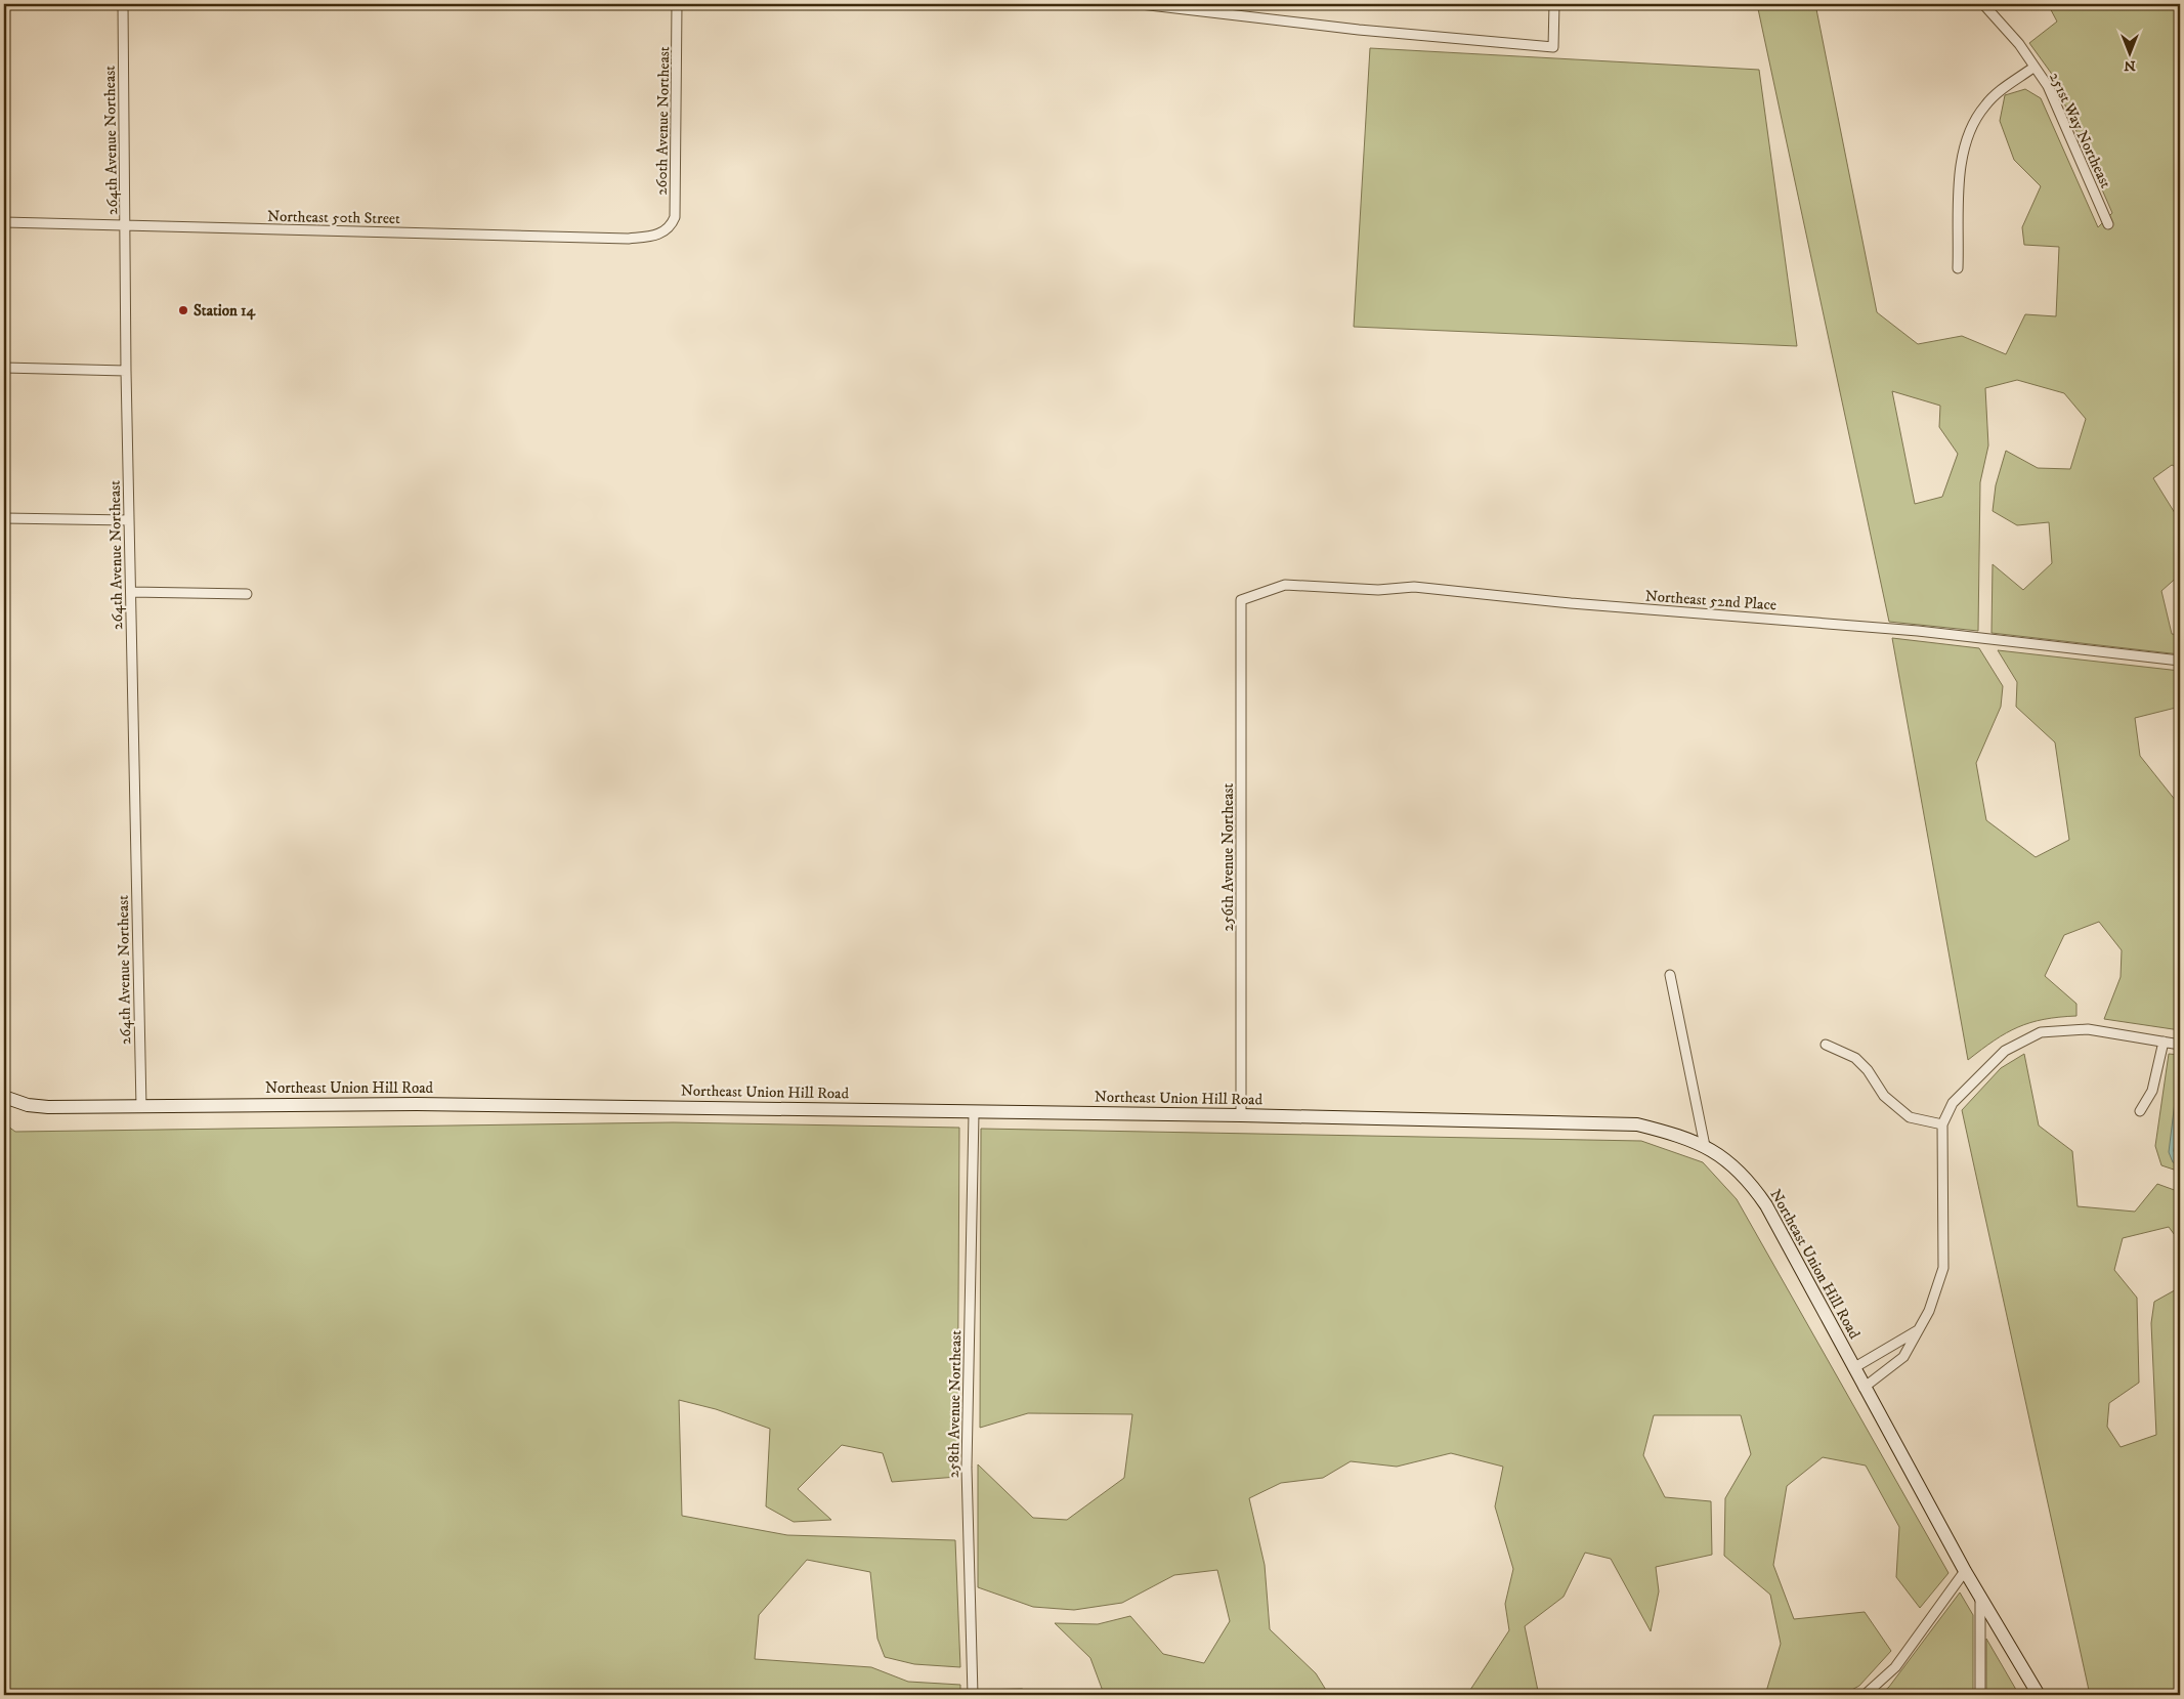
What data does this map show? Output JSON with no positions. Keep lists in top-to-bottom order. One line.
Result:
{"streets":{"street":["260th Avenue Northeast","251st Way Northeast","264th Avenue Northeast","Northeast 50th Street","Northeast 52nd Place","256th Avenue Northeast","Northeast Union Hill Road","258th Avenue Northeast"]},"crossings":[["260th Avenue Northeast","Northeast 50th Street"],["264th Avenue Northeast","Northeast 50th Street"],["264th Avenue Northeast","Northeast Union Hill Road"],["Northeast 52nd Place","256th Avenue Northeast"],["256th Avenue Northeast","Northeast Union Hill Road"],["Northeast Union Hill Road","258th Avenue Northeast"]],"places":["Station 14"],"north":"bottom"}
